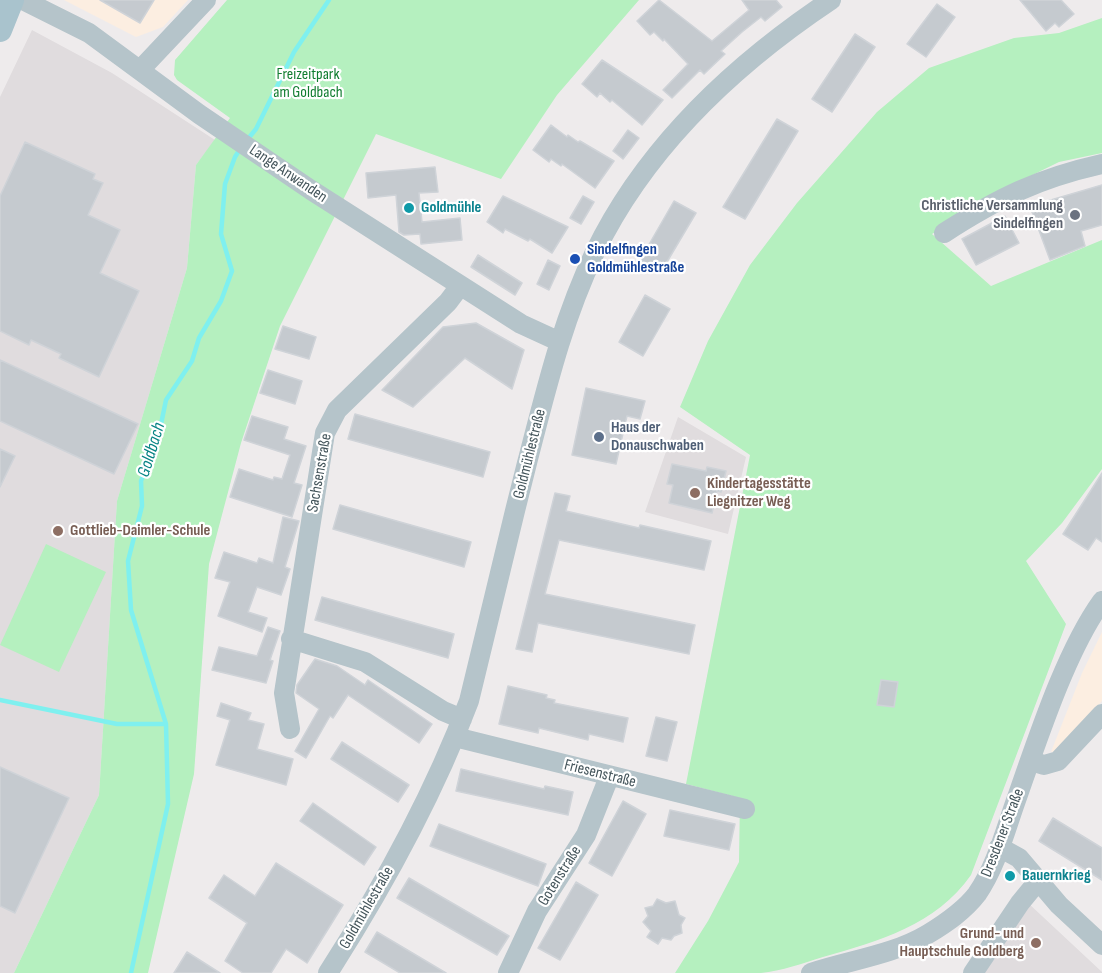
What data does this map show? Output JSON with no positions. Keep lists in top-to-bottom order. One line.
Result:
{"streets":{"street":["Lange Anwanden","Goldmühlestraße","Sachsenstraße","Friesenstraße","Dresdener Straße","Gotenstraße"]},"crossings":[["Lange Anwanden","Goldmühlestraße"],["Lange Anwanden","Sachsenstraße"],["Goldmühlestraße","Friesenstraße"],["Friesenstraße","Gotenstraße"]],"water":["Goldbach"],"parks":["Freizeitpark am Goldbach"],"places":["Goldmühle","Christliche Versammlung Sindelfingen","Sindelfingen Goldmühlestraße","Haus der Donauschwaben","Kindertagesstätte Liegnitzer Weg","Gottlieb-Daimler-Schule","Bauernkrieg","Grund- und Hauptschule Goldberg"]}
